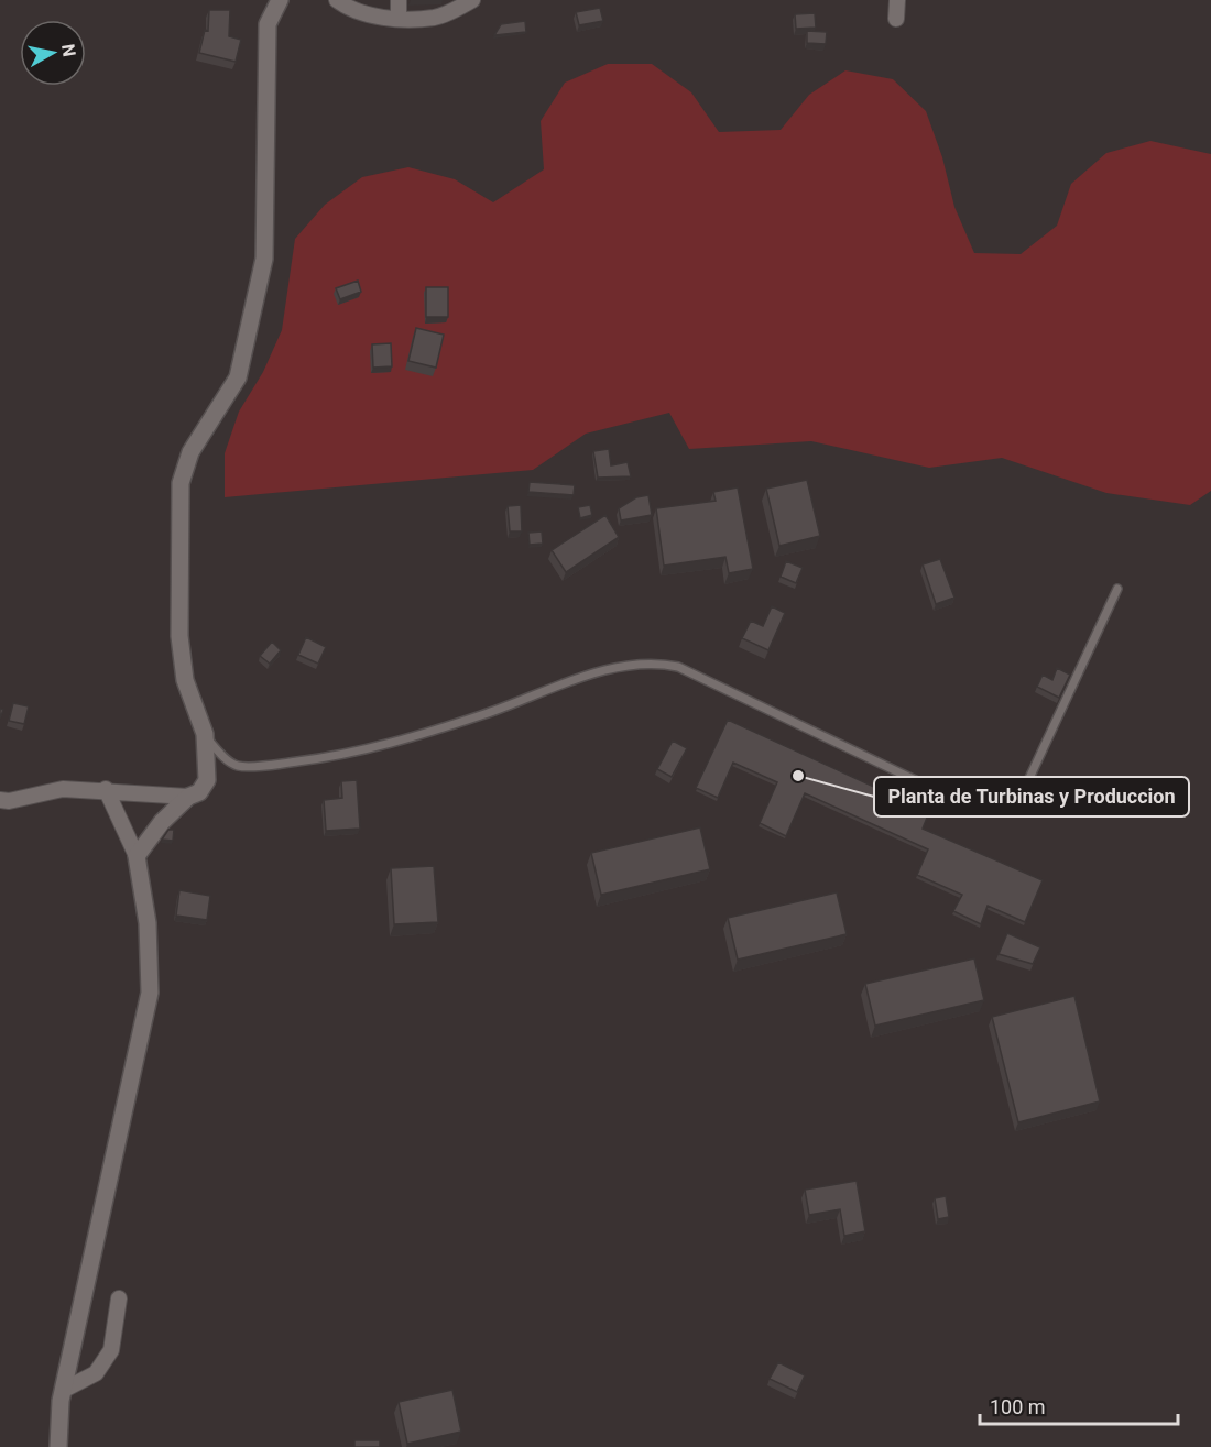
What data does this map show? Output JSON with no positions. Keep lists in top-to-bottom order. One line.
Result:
{"places":["Planta de Turbinas y Produccion"],"scale_bar":"100 m","north":"right"}
